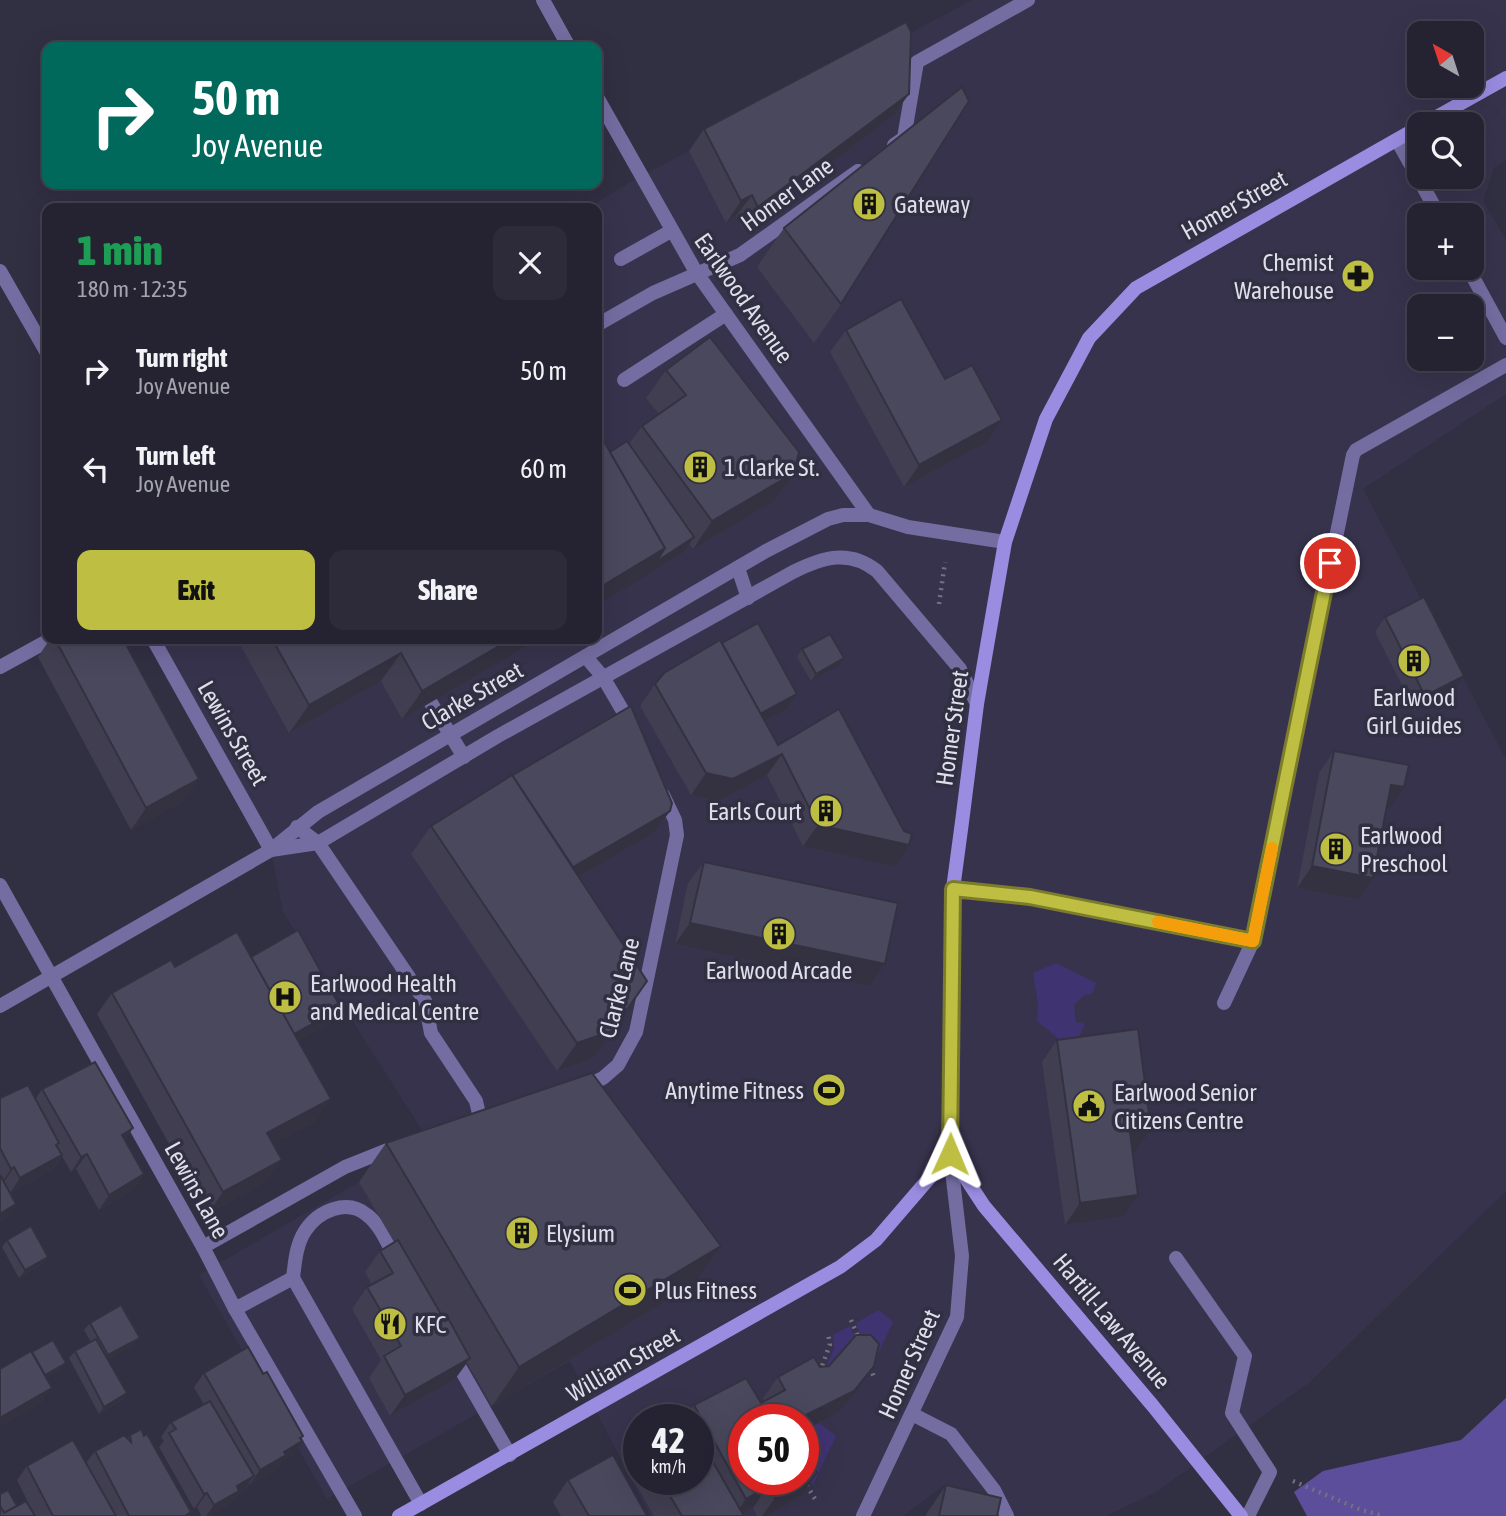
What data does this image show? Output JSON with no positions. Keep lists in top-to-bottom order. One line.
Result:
{"streets":{"main road":["Homer Street","Hartill-Law Avenue","William Street"],"street":["Homer Lane","Earlwood Avenue","Clarke Street","Lewins Street","Clarke Lane","Lewins Lane"]},"crossings":[["Homer Lane","Earlwood Avenue"],["Homer Street","Clarke Street"],["Homer Street","Hartill-Law Avenue"],["Homer Street","William Street"],["Earlwood Avenue","Clarke Street"],["Clarke Street","Lewins Street"],["Clarke Street","Lewins Lane"],["Hartill-Law Avenue","William Street"]],"places":{"building":["Gateway","1 Clarke St.","Earlwood Girl Guides","Earls Court","Earlwood Preschool","Earlwood Arcade","Elysium"],"pharmacy":["Chemist Warehouse"],"hospital":["Earlwood Health and Medical Centre"],"sports":["Anytime Fitness","Plus Fitness"],"public building":["Earlwood Senior Citizens Centre"],"restaurant":["KFC"]},"north":"top left","page":{"map_buttons":["+","−"],"turn":["50 m","Joy Avenue"],"heading":["1 min","180 m · 12:35"],"list":[{"name":"Turn right","note":"Joy Avenue","value":"50 m"},{"name":"Turn left","note":"Joy Avenue","value":"60 m"}],"buttons":["Exit","Share"],"speed":"42 km/h","limit":"50"}}
